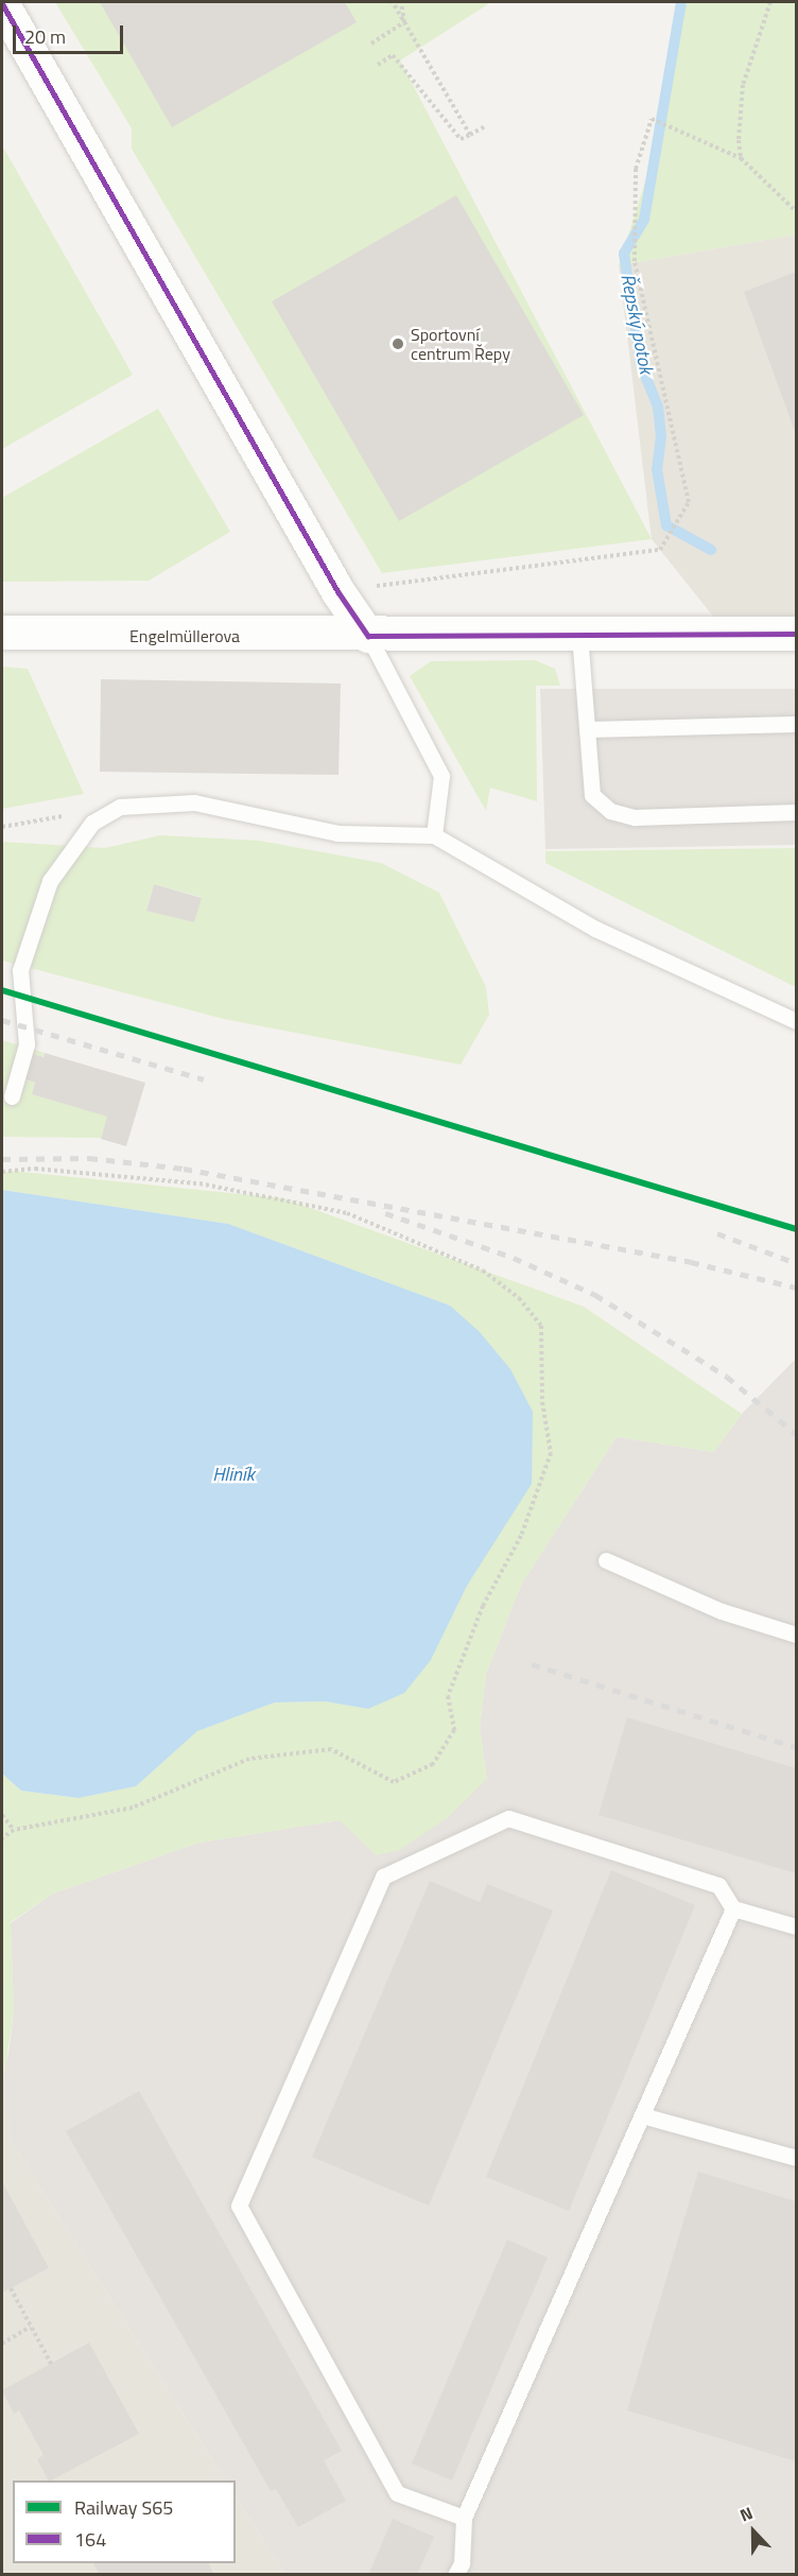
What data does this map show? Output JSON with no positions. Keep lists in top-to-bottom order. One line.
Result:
{"streets":{"street":["Engelmüllerova"]},"water":["Řepský potok","Hliník"],"places":["Sportovní centrum Řepy"],"lines":["transit line 164","rail line S65"],"legend":["Railway S65","164"],"scale_bar":"20 m","north":"top"}
